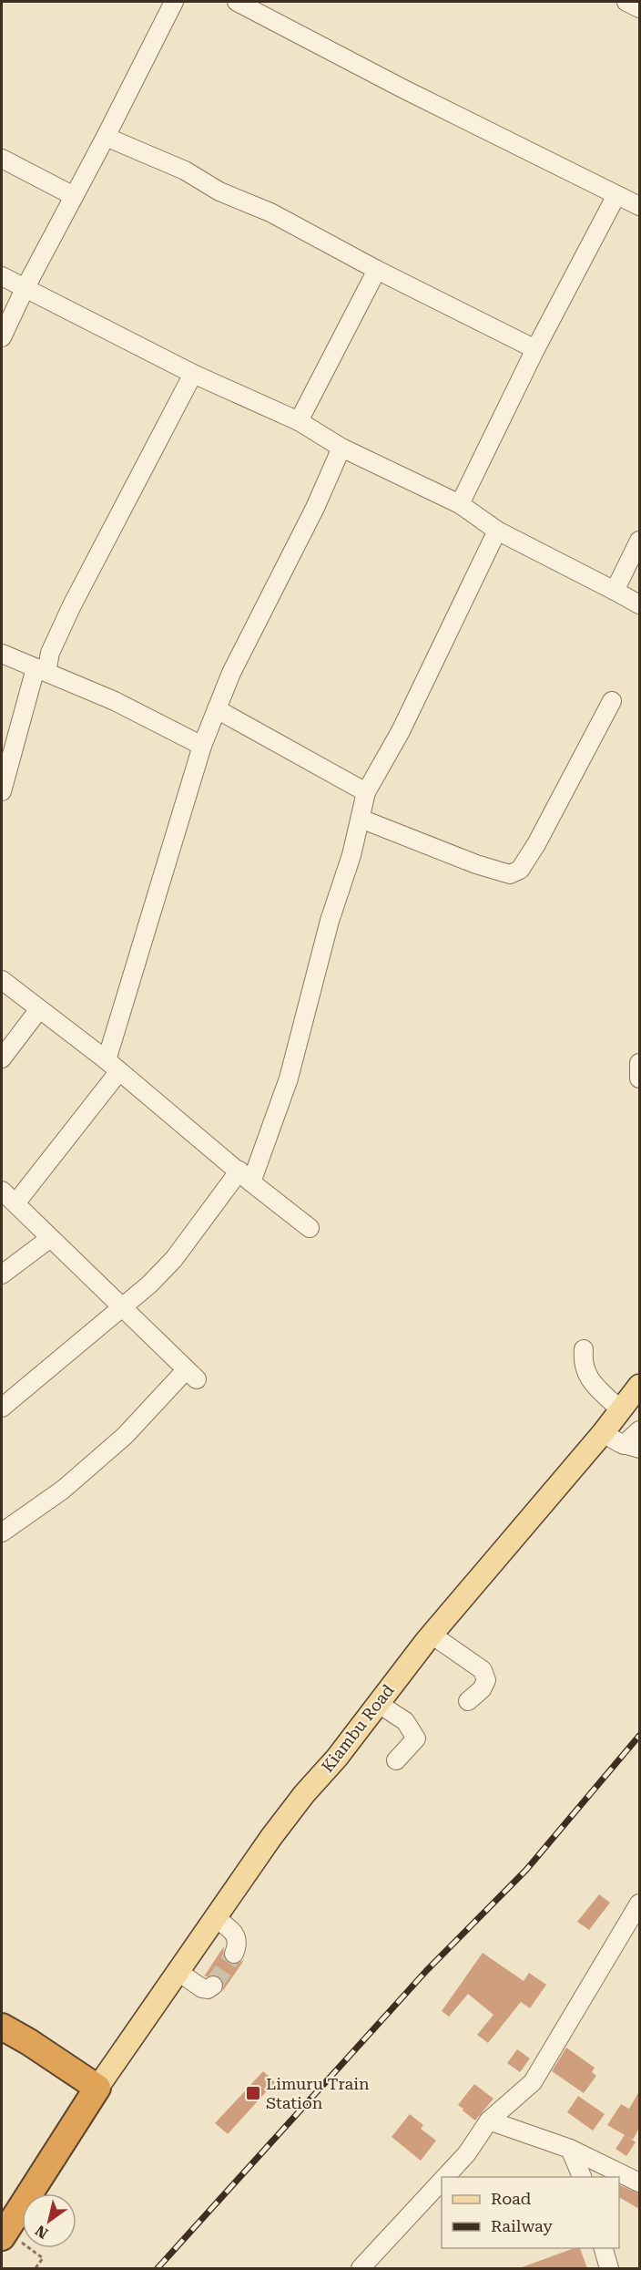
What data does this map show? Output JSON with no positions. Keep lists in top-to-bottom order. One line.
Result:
{"streets":{"main road":["Kiambu Road"]},"places":{"transit":["Limuru Train Station"]},"legend":["Road","Railway"],"north":"bottom left"}
